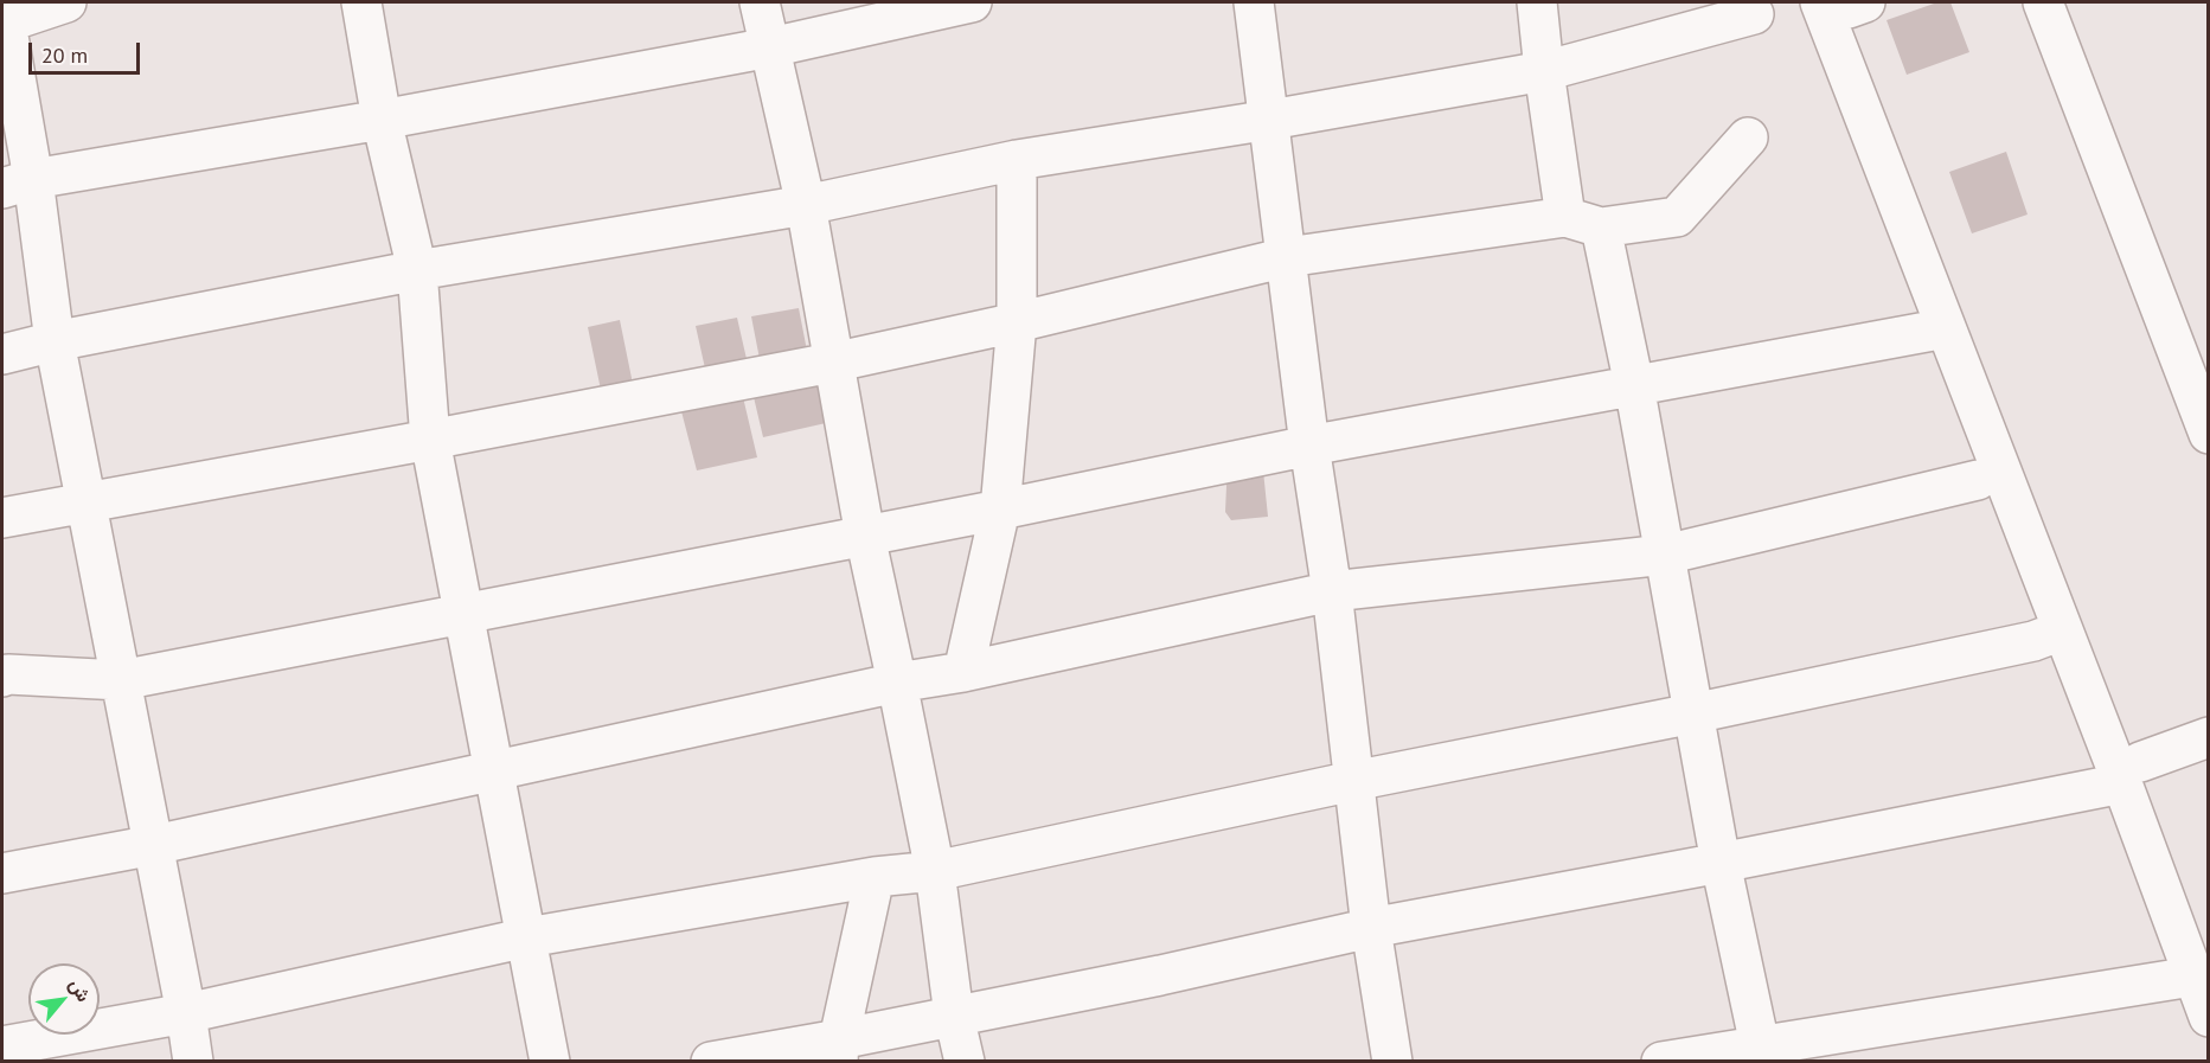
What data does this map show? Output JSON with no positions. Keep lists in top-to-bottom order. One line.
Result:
{"scale_bar":"20 m","north":"top right"}
